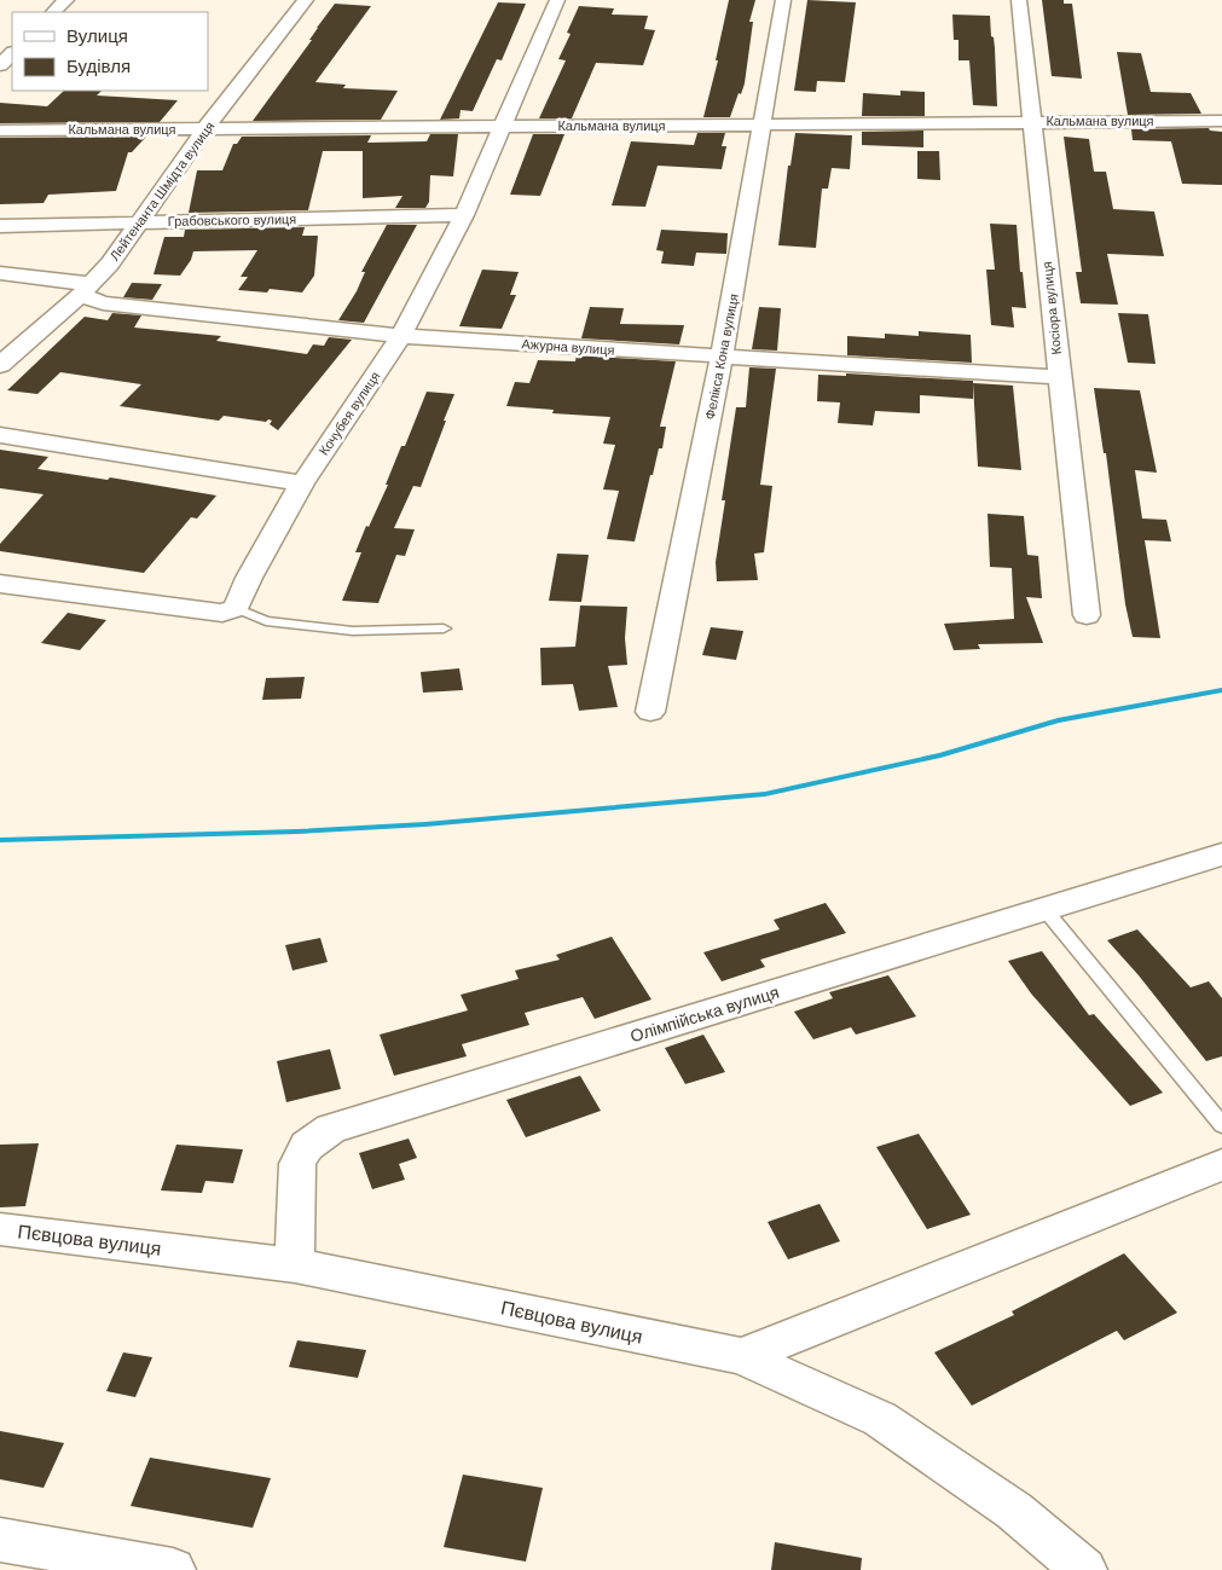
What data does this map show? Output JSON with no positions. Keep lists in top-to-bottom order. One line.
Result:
{"streets":{"street":["Кальмана вулиця","Лейтенанта Шмідта вулиця","Грабовського вулиця","Косіора вулиця","Ажурна вулиця","Фелікса Кона вулиця","Кочубея вулиця","Олімпійська вулиця","Пєвцова вулиця"]},"crossings":[["Кальмана вулиця","Лейтенанта Шмідта вулиця"],["Кальмана вулиця","Косіора вулиця"],["Кальмана вулиця","Фелікса Кона вулиця"],["Кальмана вулиця","Кочубея вулиця"],["Лейтенанта Шмідта вулиця","Грабовського вулиця"],["Лейтенанта Шмідта вулиця","Ажурна вулиця"],["Грабовського вулиця","Кочубея вулиця"],["Косіора вулиця","Ажурна вулиця"],["Ажурна вулиця","Фелікса Кона вулиця"],["Ажурна вулиця","Кочубея вулиця"],["Олімпійська вулиця","Пєвцова вулиця"]],"legend":["Вулиця","Будівля"]}
